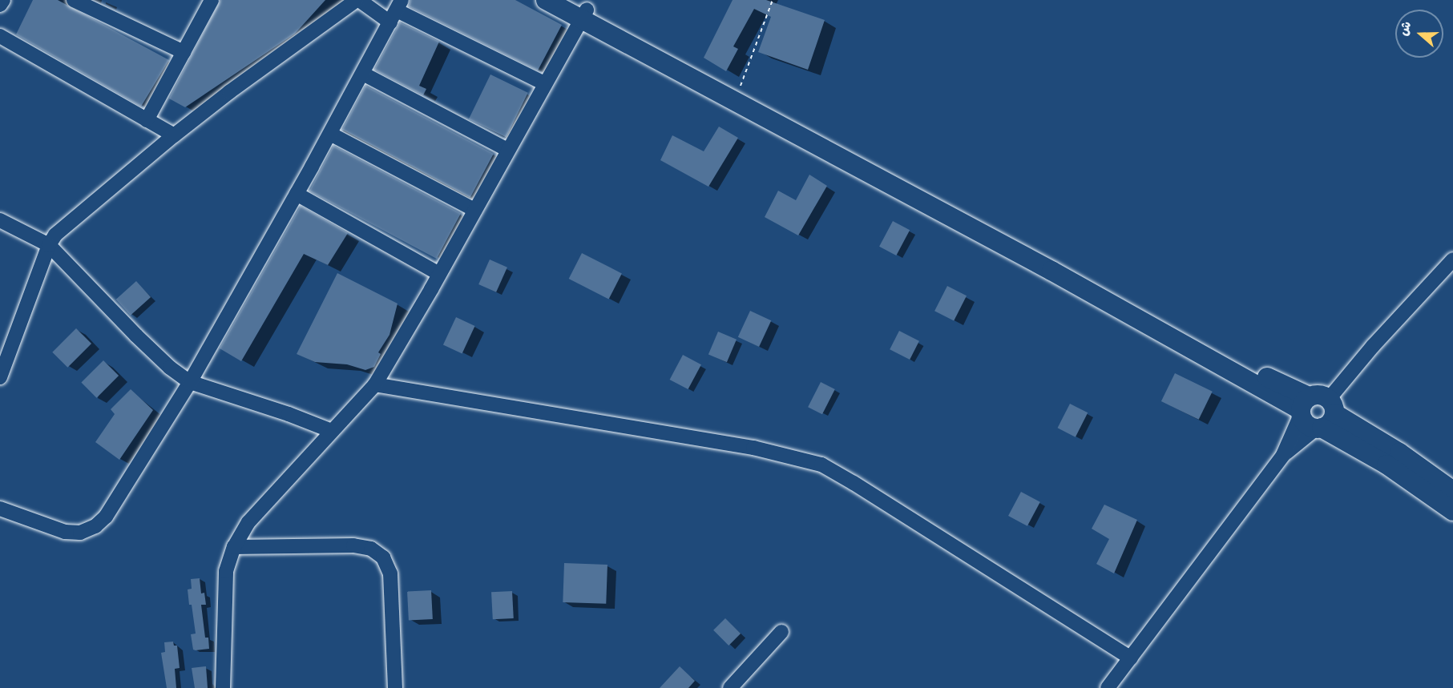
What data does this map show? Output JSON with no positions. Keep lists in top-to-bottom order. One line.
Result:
{"north":"left"}
